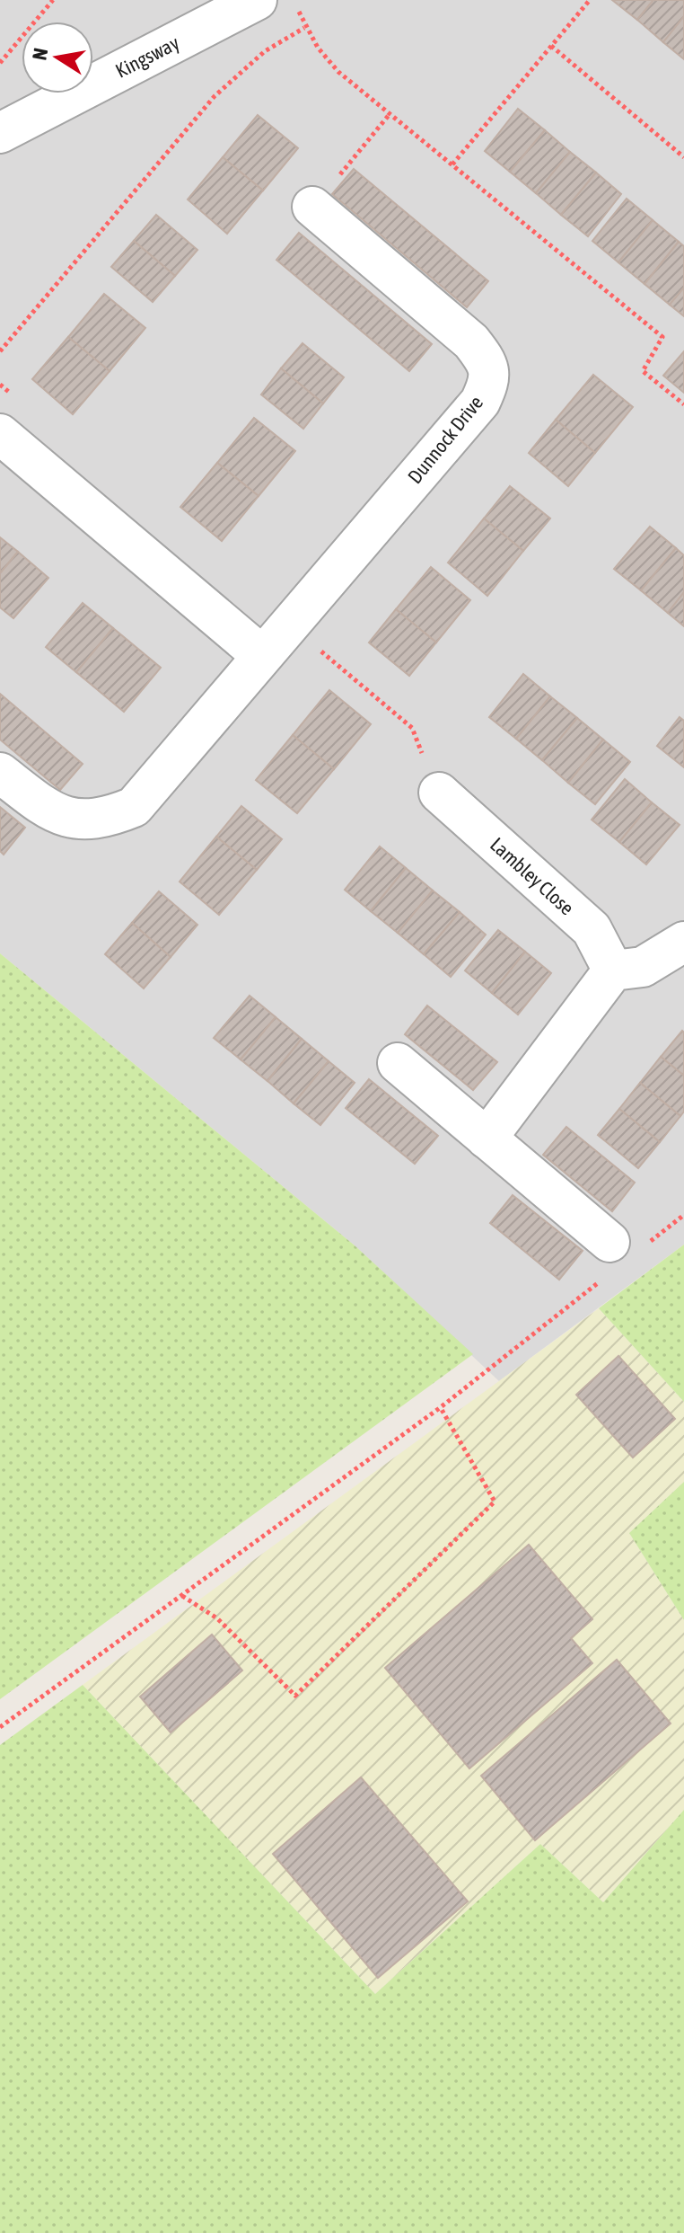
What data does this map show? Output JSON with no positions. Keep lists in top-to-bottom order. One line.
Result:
{"streets":{"street":["Kingsway","Dunnock Drive","Lambley Close"]},"north":"left"}
